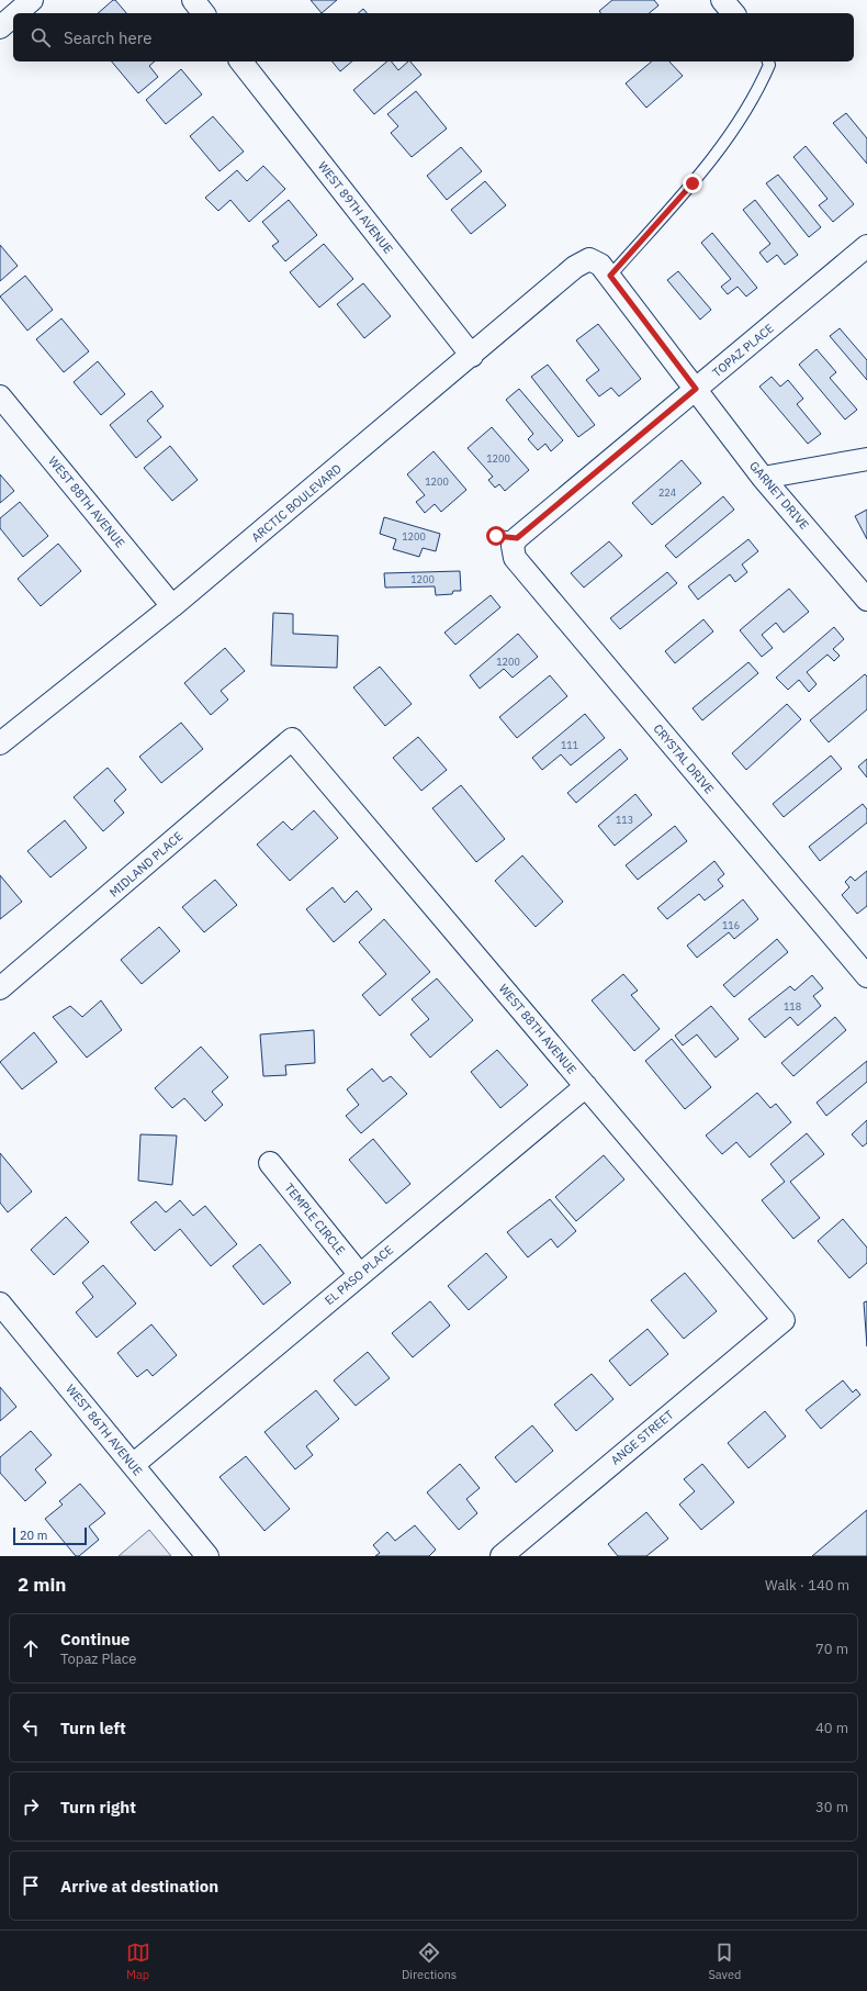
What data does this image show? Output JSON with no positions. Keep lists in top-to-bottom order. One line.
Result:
{"streets":{"street":["WEST 89TH AVENUE","TOPAZ PLACE","GARNET DRIVE","WEST 88TH AVENUE","ARCTIC BOULEVARD","CRYSTAL DRIVE","MIDLAND PLACE","TEMPLE CIRCLE","EL PASO PLACE","WEST 86TH AVENUE","ANGE STREET"]},"crossings":[["WEST 89TH AVENUE","ARCTIC BOULEVARD"],["TOPAZ PLACE","GARNET DRIVE"],["TOPAZ PLACE","CRYSTAL DRIVE"],["GARNET DRIVE","ARCTIC BOULEVARD"],["WEST 88TH AVENUE","ARCTIC BOULEVARD"],["WEST 88TH AVENUE","MIDLAND PLACE"],["WEST 88TH AVENUE","EL PASO PLACE"],["WEST 88TH AVENUE","ANGE STREET"],["TEMPLE CIRCLE","EL PASO PLACE"],["EL PASO PLACE","WEST 86TH AVENUE"]],"house_numbers":["1200","1200","224","1200","1200","1200","111","113","116","118"],"scale_bar":"20 m","page":{"search":"Search here","scale":"20 m","heading":["2 min","Walk · 140 m"],"list":[["Continue","Topaz Place","70 m"],["Turn left","40 m"],["Turn right","30 m"],"Arrive at destination"],"nav":["Map","Directions","Saved"]}}
